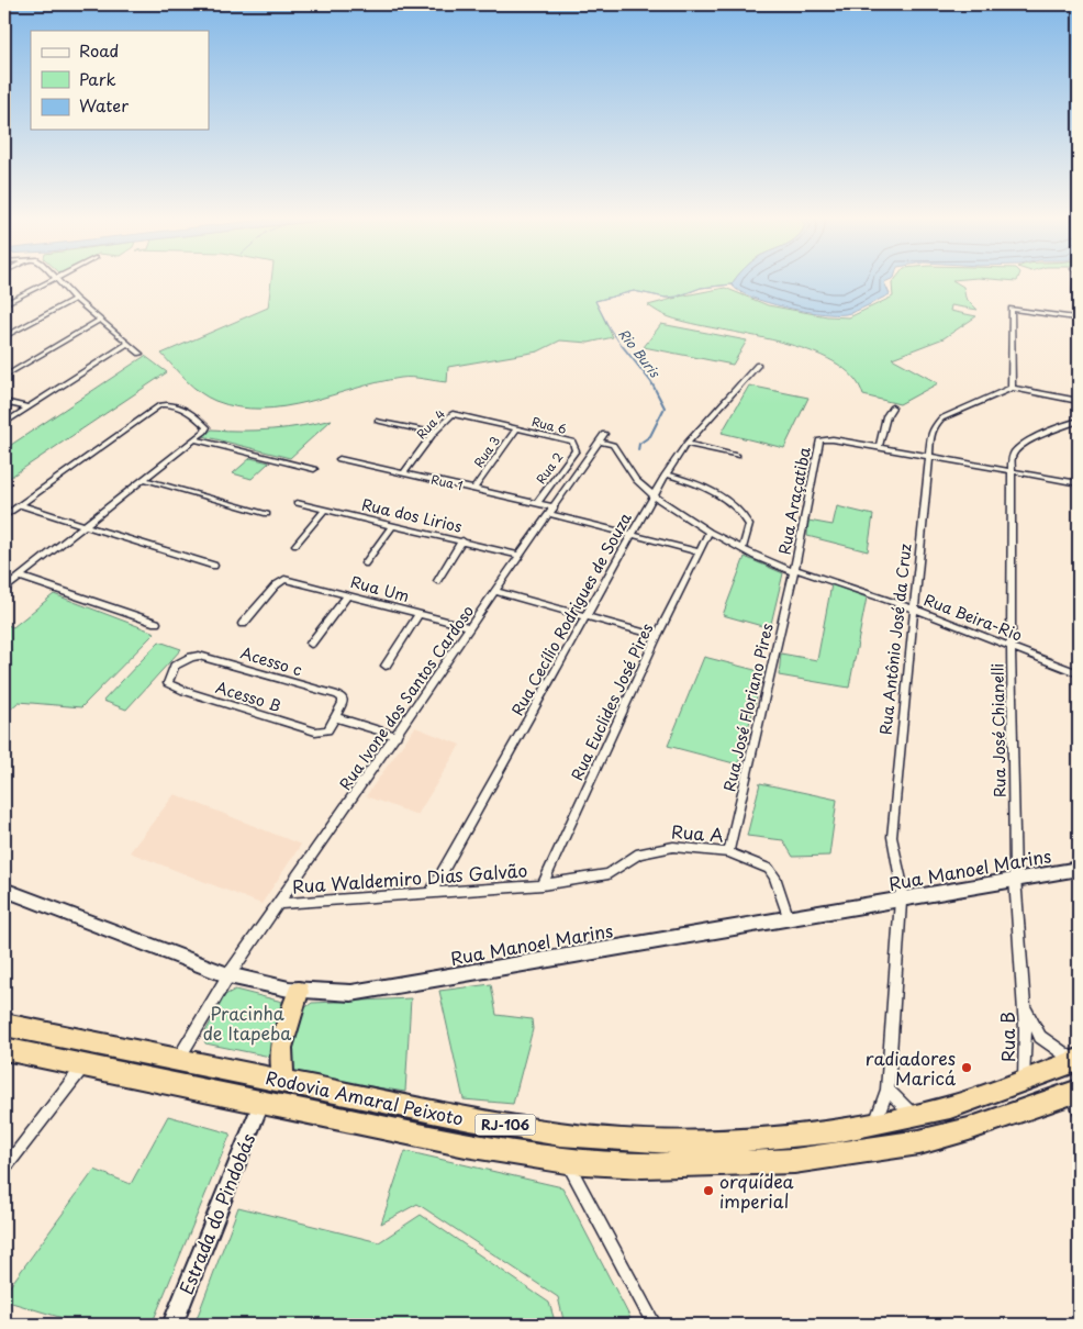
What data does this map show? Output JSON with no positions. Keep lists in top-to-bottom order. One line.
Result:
{"streets":{"highway":["Rodovia Amaral Peixoto","RJ-106"],"main road":["Rua Manoel Marins","Estrada do Pindobás"],"street":["Rua 4","Rua 6","Rua 3","Rua 2","Rua 1","Rua Araçatiba","Rua dos Lirios","Rua Um","Rua Cecílio Rodrigues de Souza","Rua Beira-Rio","Rua Antônio José da Cruz","Acesso c","Acesso B","Rua Ivone dos Santos Cardoso","Rua Euclides José Pires","Rua José Floriano Pires","Rua José Chianelli","Rua A","Rua Waldemiro Dias Galvão","Rua B"]},"crossings":[["Rua 4","Rua 6"],["Rua 4","Rua 3"],["Rua 4","Rua 1"],["Rua 6","Rua 3"],["Rua 6","Rua 2"],["Rua 3","Rua 1"],["Rua 2","Rua 1"],["Rua 1","Rua Cecílio Rodrigues de Souza"],["Rua 1","Rua Ivone dos Santos Cardoso"],["Rua 1","Rua Euclides José Pires"],["Rua Araçatiba","Rua Beira-Rio"],["Rua Araçatiba","Rua José Floriano Pires"],["Rua dos Lirios","Rua Ivone dos Santos Cardoso"],["Rua Um","Rua Ivone dos Santos Cardoso"],["Rua Cecílio Rodrigues de Souza","Rua Beira-Rio"],["Rua Cecílio Rodrigues de Souza","Rua Waldemiro Dias Galvão"],["Rua Beira-Rio","Rua Antônio José da Cruz"],["Rua Beira-Rio","Rua Ivone dos Santos Cardoso"],["Rua Beira-Rio","Rua Euclides José Pires"],["Rua Beira-Rio","Rua José Floriano Pires"],["Rua Beira-Rio","Rua José Chianelli"],["Rua Antônio José da Cruz","Rua Manoel Marins"],["Acesso c","Acesso B"],["Rua Ivone dos Santos Cardoso","Rua Manoel Marins"],["Rua Ivone dos Santos Cardoso","Rua Waldemiro Dias Galvão"],["Rua Ivone dos Santos Cardoso","Rodovia Amaral Peixoto"],["Rua Euclides José Pires","Rua A"],["Rua Euclides José Pires","Rua Waldemiro Dias Galvão"],["Rua José Floriano Pires","Rua A"],["Rua José Chianelli","Rua Manoel Marins"],["Rua José Chianelli","Rua B"],["Rua A","Rua Manoel Marins"],["Rua A","Rua Waldemiro Dias Galvão"],["Rua B","Rodovia Amaral Peixoto"],["Rodovia Amaral Peixoto","Estrada do Pindobás"]],"water":["Rio Buris"],"parks":["Pracinha de Itapeba"],"places":["radiadores Maricá","orquídea imperial"],"legend":["Road","Park","Water"]}
